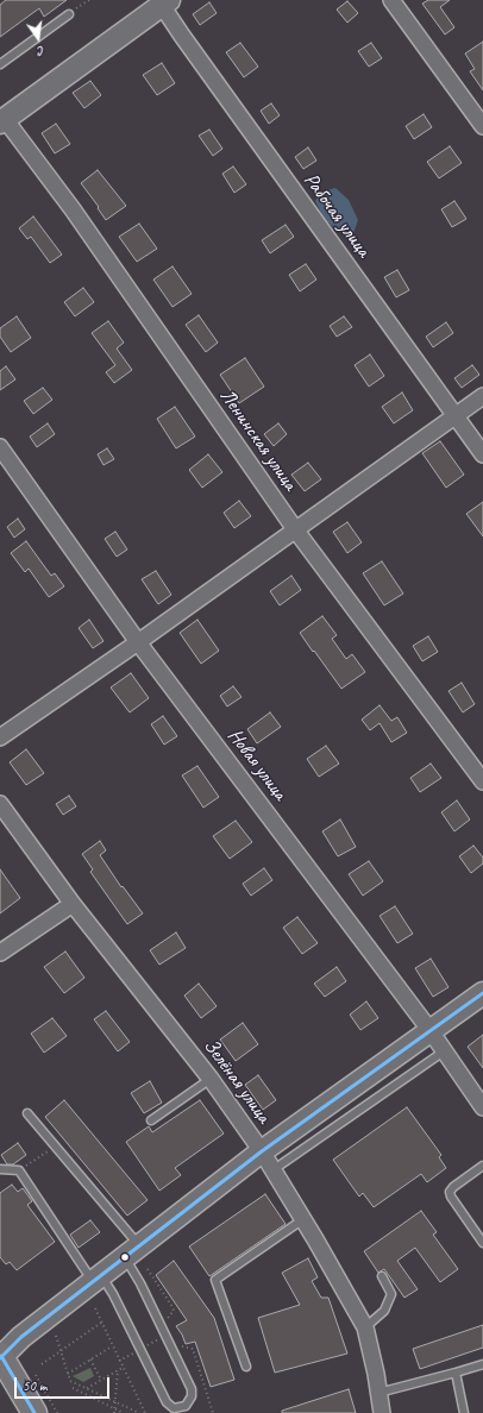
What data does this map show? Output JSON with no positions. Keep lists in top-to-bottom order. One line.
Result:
{"streets":{"street":["Рабочая улица","Ленинская улица","Новая улица","Зелёная улица"]},"scale_bar":"50 m","north":"bottom"}
